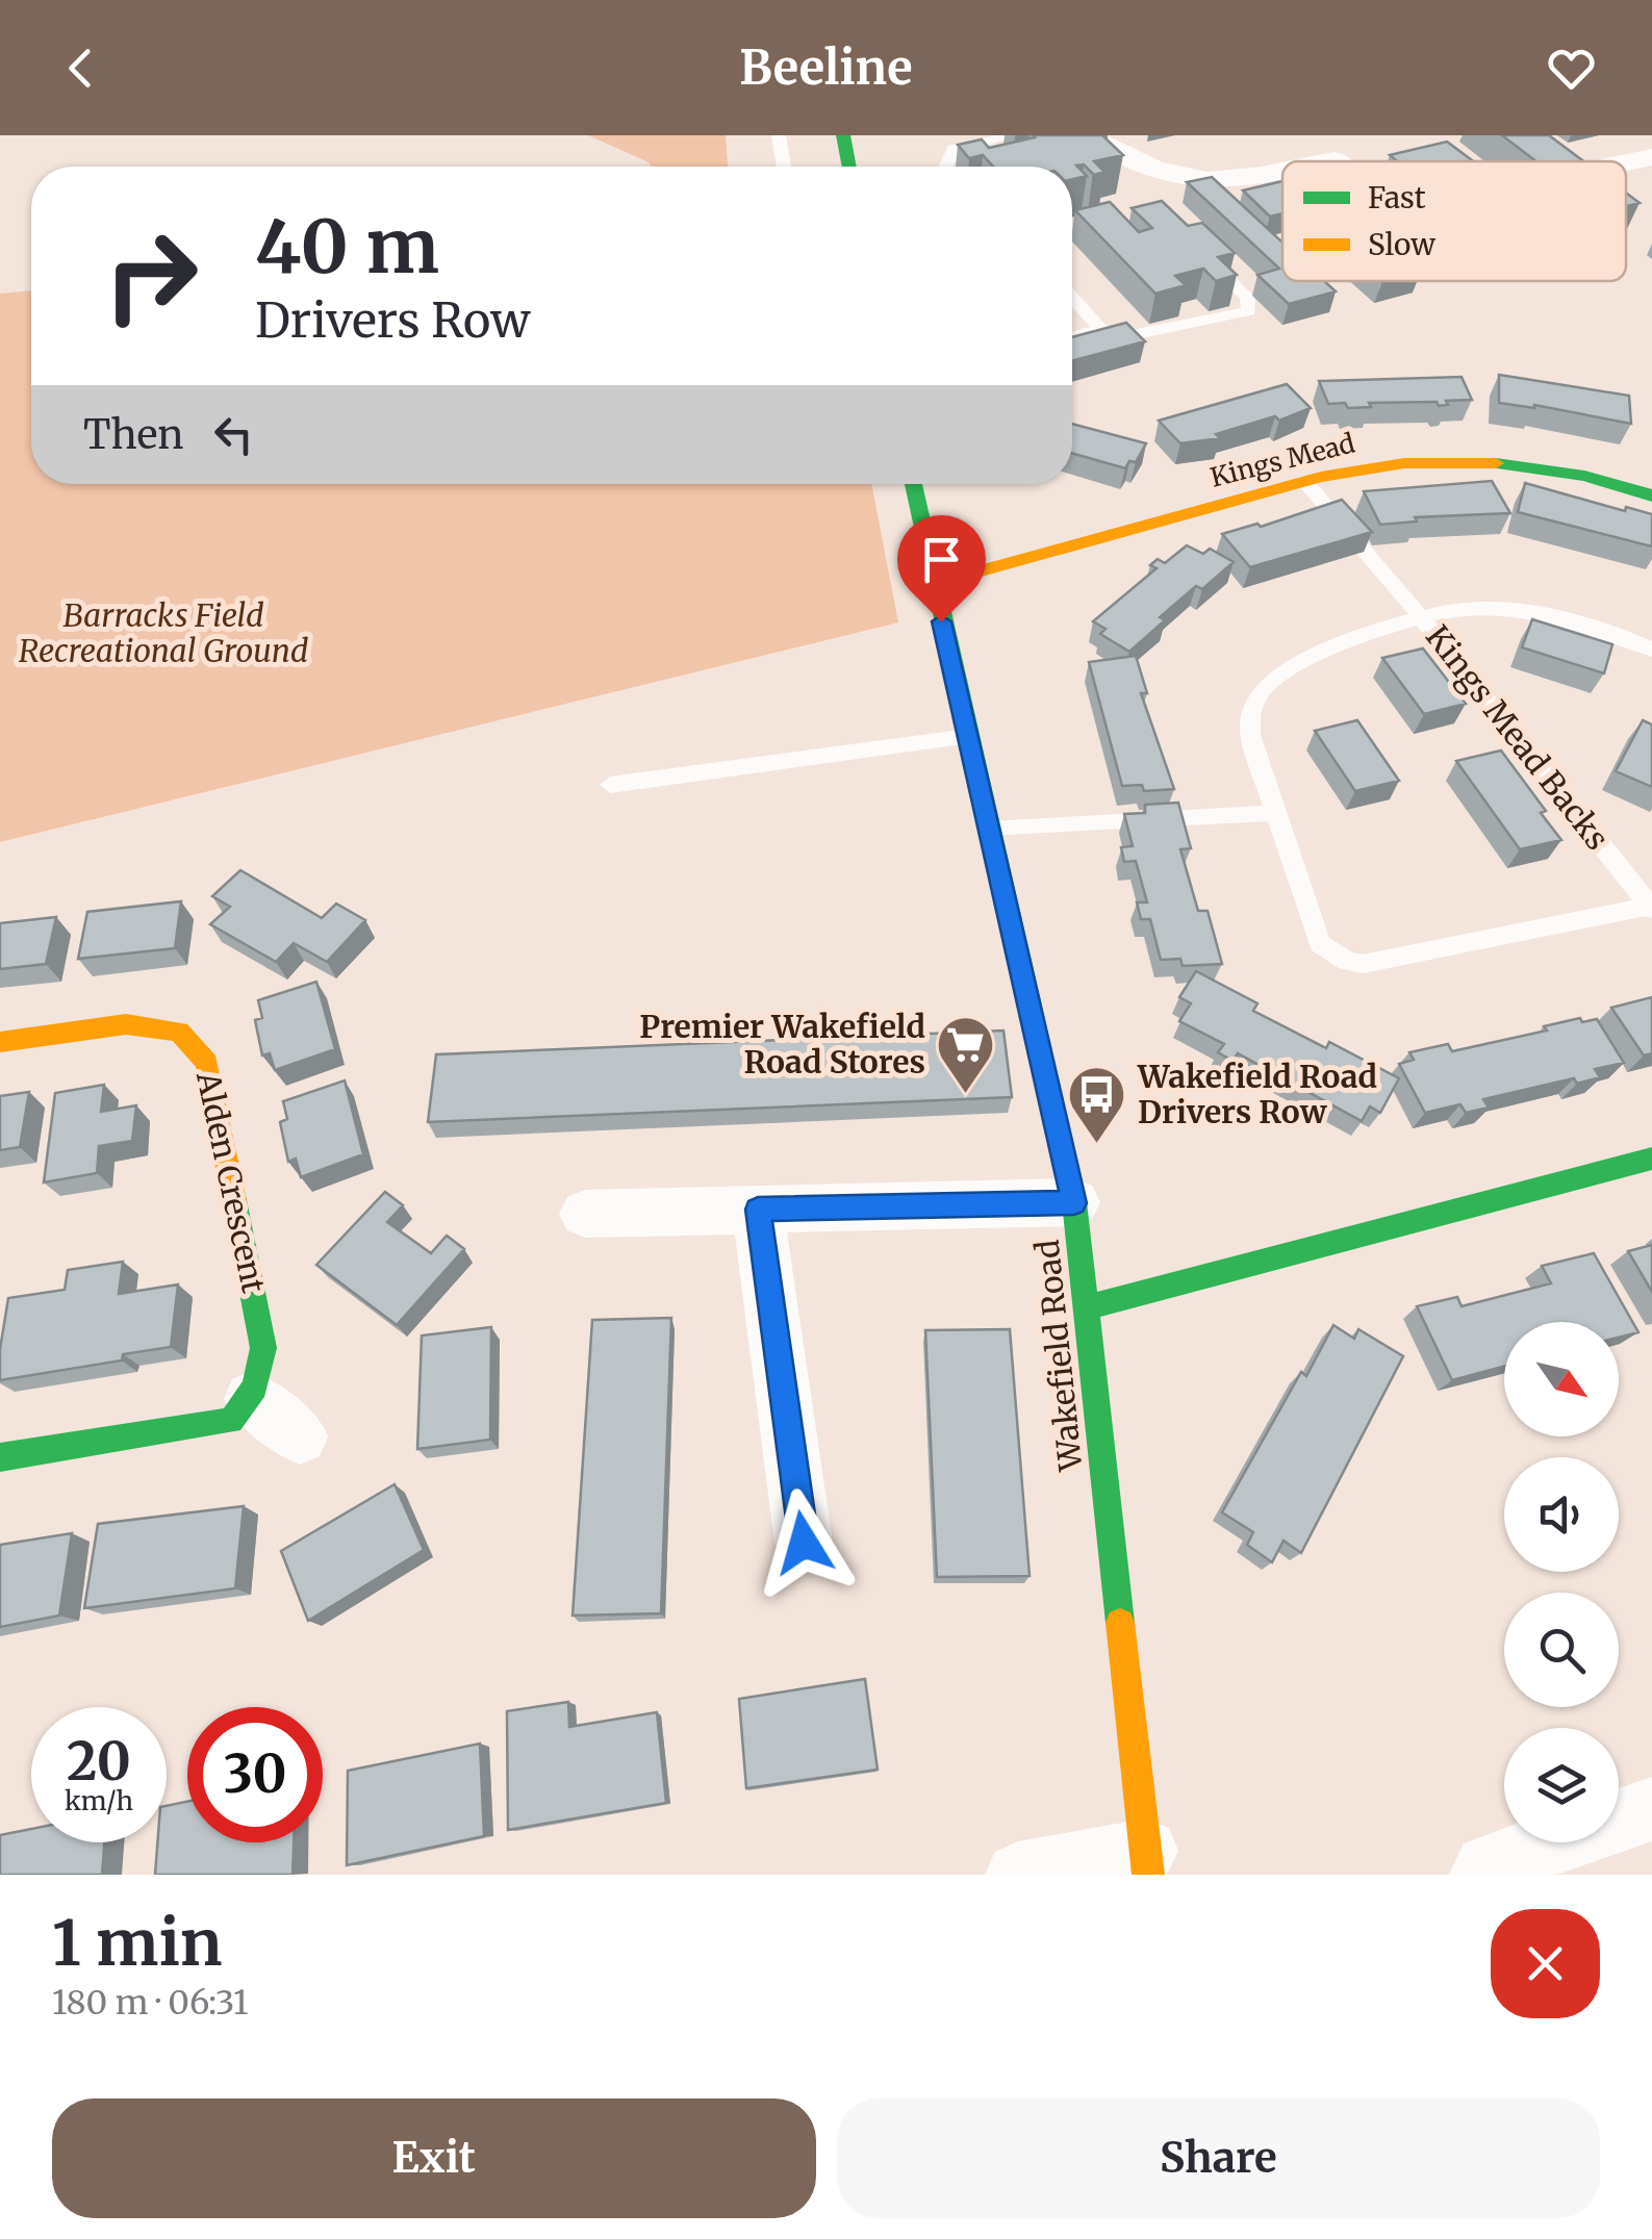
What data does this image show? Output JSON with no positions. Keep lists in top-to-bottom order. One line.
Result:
{"streets":{"street":["Kings Mead","Alden Crescent","Wakefield Road"],"lane":["Kings Mead Backs"]},"crossings":[["Kings Mead","Kings Mead Backs"],["Kings Mead","Wakefield Road"]],"parks":["Barracks Field Recreational Ground"],"places":{"supermarket":["Premier Wakefield Road Stores"],"bus stop":["Wakefield Road Drivers Row"]},"legend":["Fast","Slow"],"north":"bottom right","page":{"header":"Beeline","turn":["40 m","Drivers Row"],"then":"Then","speed":"20 km/h","limit":"30","heading":["1 min","180 m · 06:31"],"buttons":["Exit","Share"]}}
